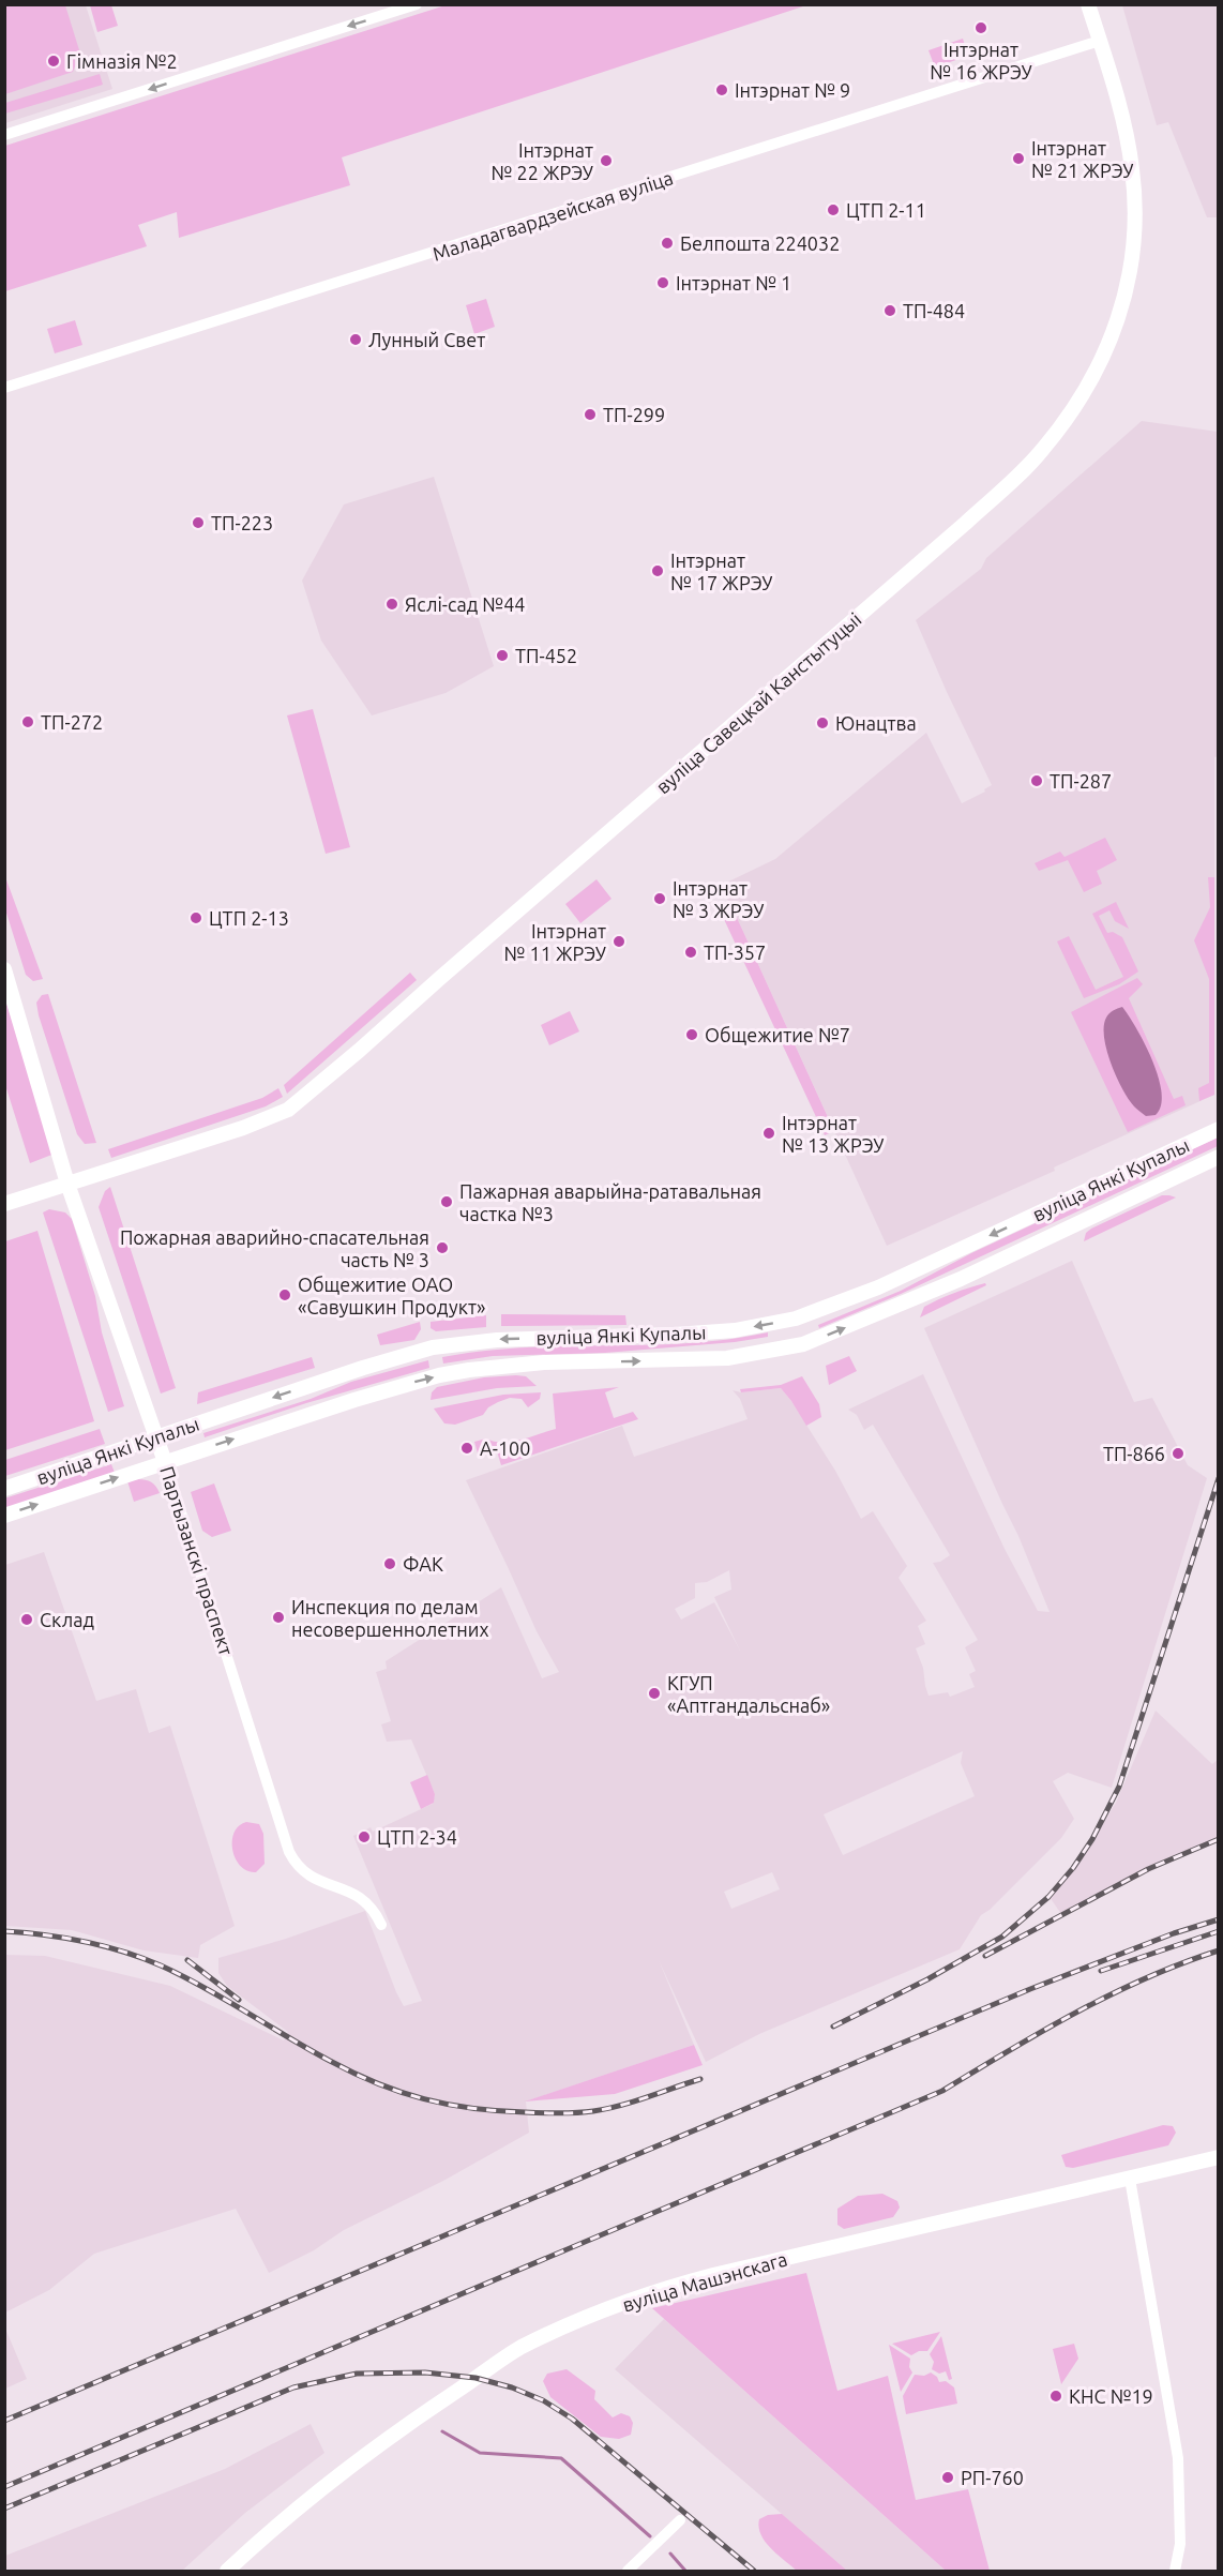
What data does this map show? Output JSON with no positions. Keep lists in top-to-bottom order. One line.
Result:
{"streets":{"main road":["вуліца Савецкай Канстытуцыі","вуліца Янкі Купалы","Партызанскі праспект","вуліца Машэнскага"],"street":["Маладагвардзейская вуліца"]},"crossings":[["Маладагвардзейская вуліца","вуліца Савецкай Канстытуцыі"],["вуліца Савецкай Канстытуцыі","Партызанскі праспект"],["вуліца Янкі Купалы","Партызанскі праспект"]],"places":["Інтэрнат № 16 ЖРЭУ","Гімназія №2","Інтэрнат № 9","Інтэрнат № 21 ЖРЭУ","Інтэрнат № 22 ЖРЭУ","ЦТП 2-11","Белпошта 224032","Інтэрнат № 1","ТП-484","Лунный Свет","ТП-299","ТП-223","Інтэрнат № 17 ЖРЭУ","Яслі-сад №44","ТП-452","ТП-272","Юнацтва","ТП-287","Інтэрнат № 3 ЖРЭУ","ЦТП 2-13","Інтэрнат № 11 ЖРЭУ","ТП-357","Общежитие №7","Інтэрнат № 13 ЖРЭУ","Пажарная аварыйна-ратавальная частка №3","Пожарная аварийно-спасательная часть № 3","Общежитие ОАО «Савушкин Продукт»","А-100","ТП-866","ФАК","Инспекция по делам несовершеннолетних","Склад","КГУП «Аптгандальснаб»","ЦТП 2-34","КНС №19","РП-760"]}
